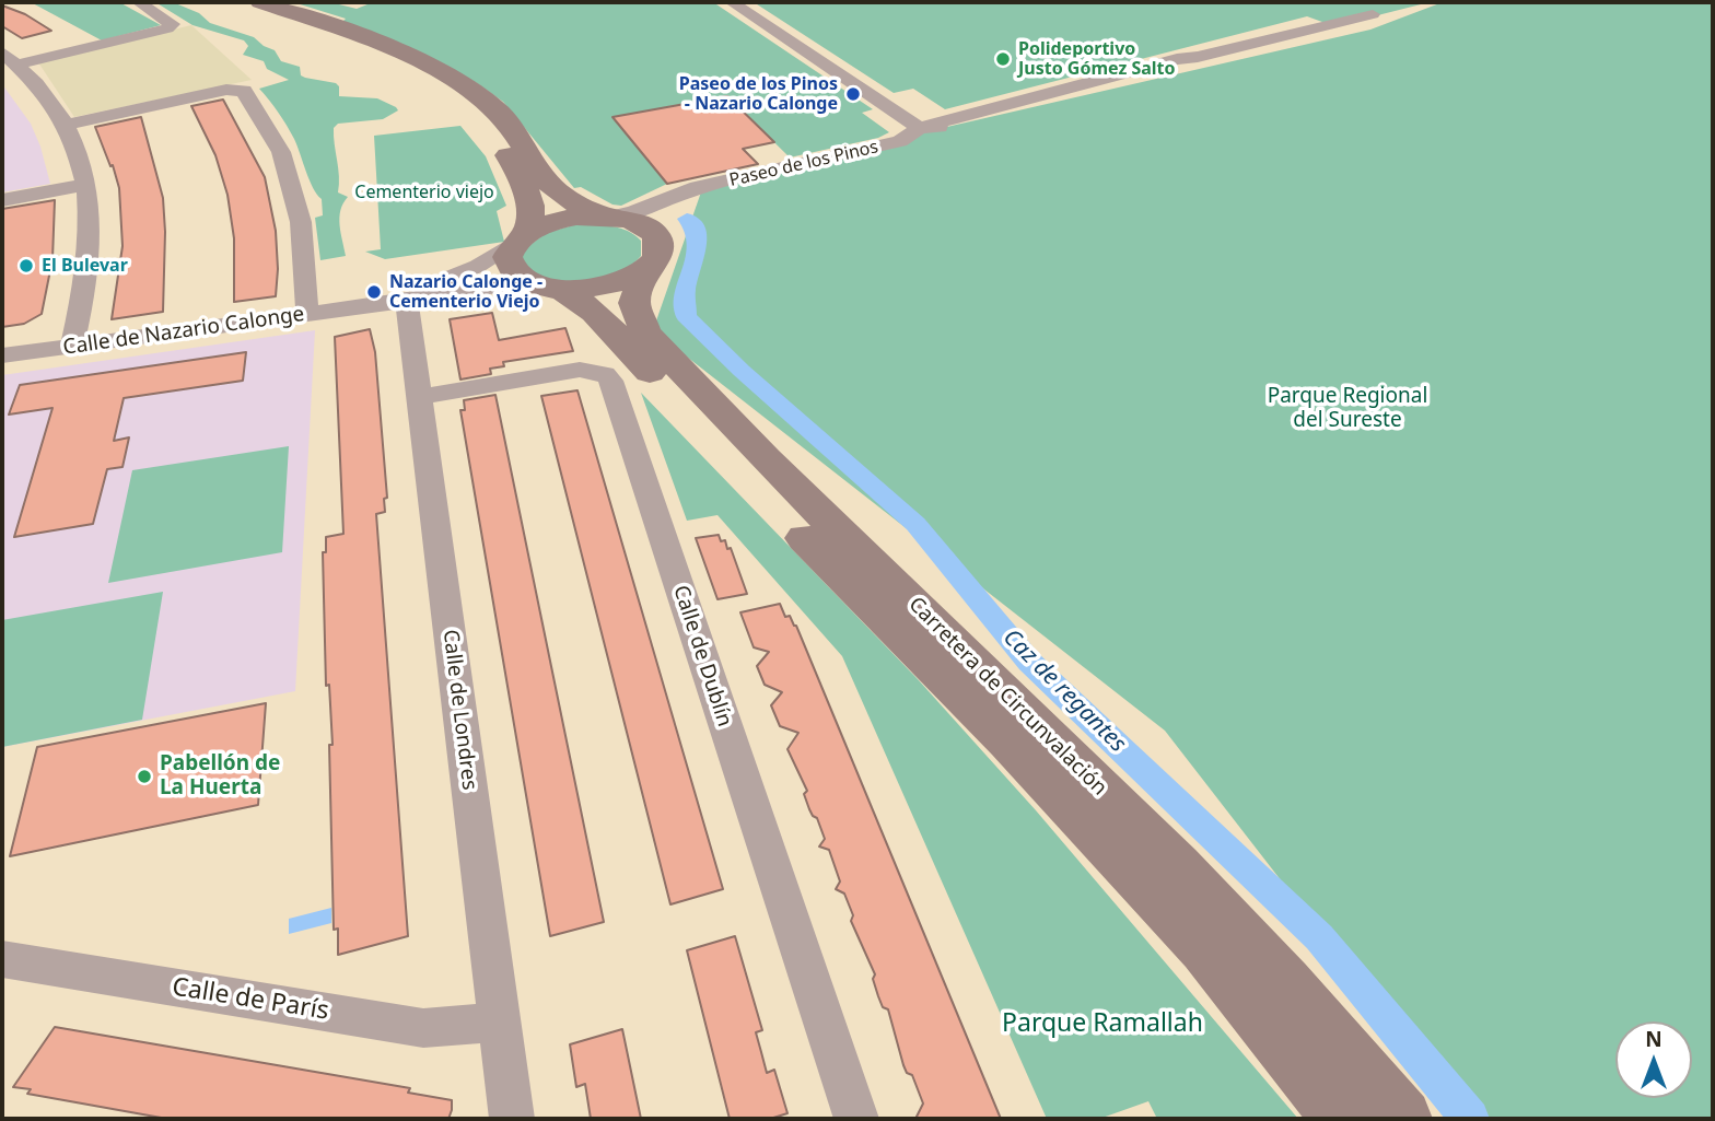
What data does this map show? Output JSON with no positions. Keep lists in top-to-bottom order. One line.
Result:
{"streets":{"main road":["Carretera de Circunvalación"],"street":["Paseo de los Pinos","Calle de Nazario Calonge","Calle de Dublín","Calle de Londres","Calle de París"]},"crossings":[["Paseo de los Pinos","Carretera de Circunvalación"],["Calle de Nazario Calonge","Carretera de Circunvalación"],["Calle de Nazario Calonge","Calle de Londres"],["Calle de Dublín","Calle de Londres"],["Calle de Londres","Calle de París"]],"water":["Caz de regantes"],"parks":["Cementerio viejo","Parque Regional del Sureste","Parque Ramallah"],"places":["Polideportivo Justo Gómez Salto","Paseo de los Pinos - Nazario Calonge","El Bulevar","Nazario Calonge - Cementerio Viejo","Pabellón de La Huerta"],"north":"top"}
